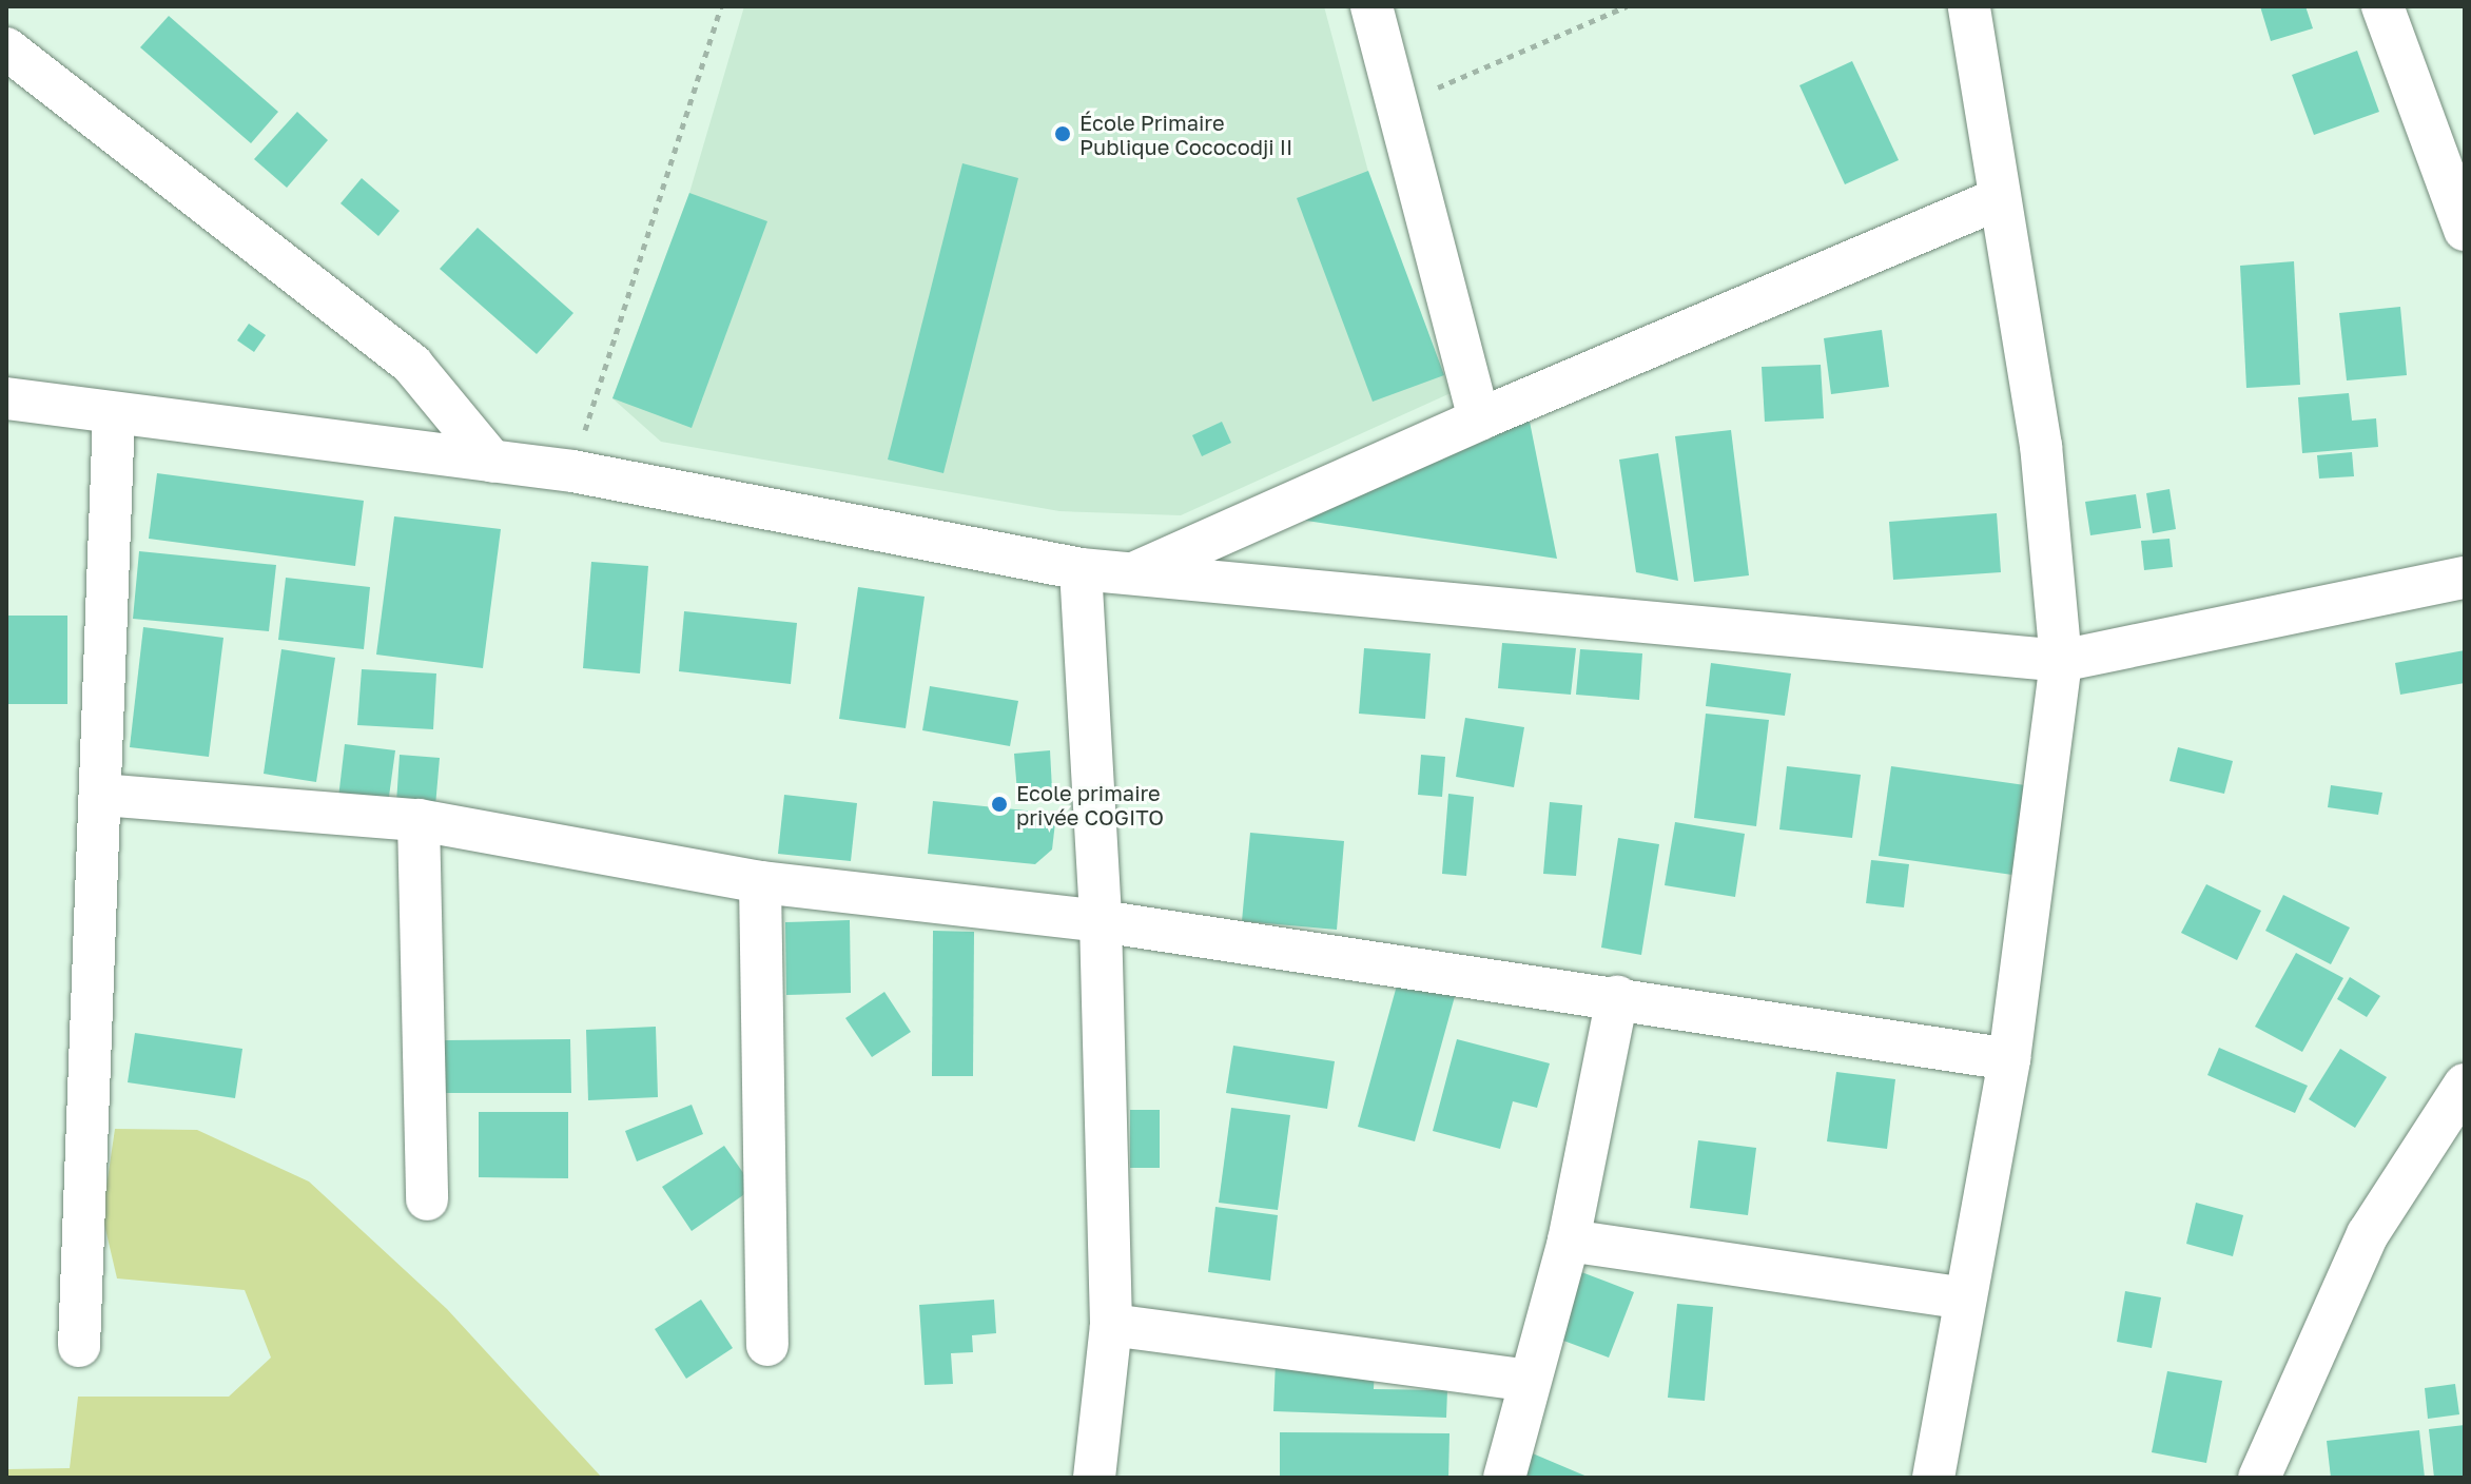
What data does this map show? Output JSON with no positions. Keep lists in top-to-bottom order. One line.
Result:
{"places":["École Primaire Publique Cococodji II","Ecole primaire privée COGITO"]}
